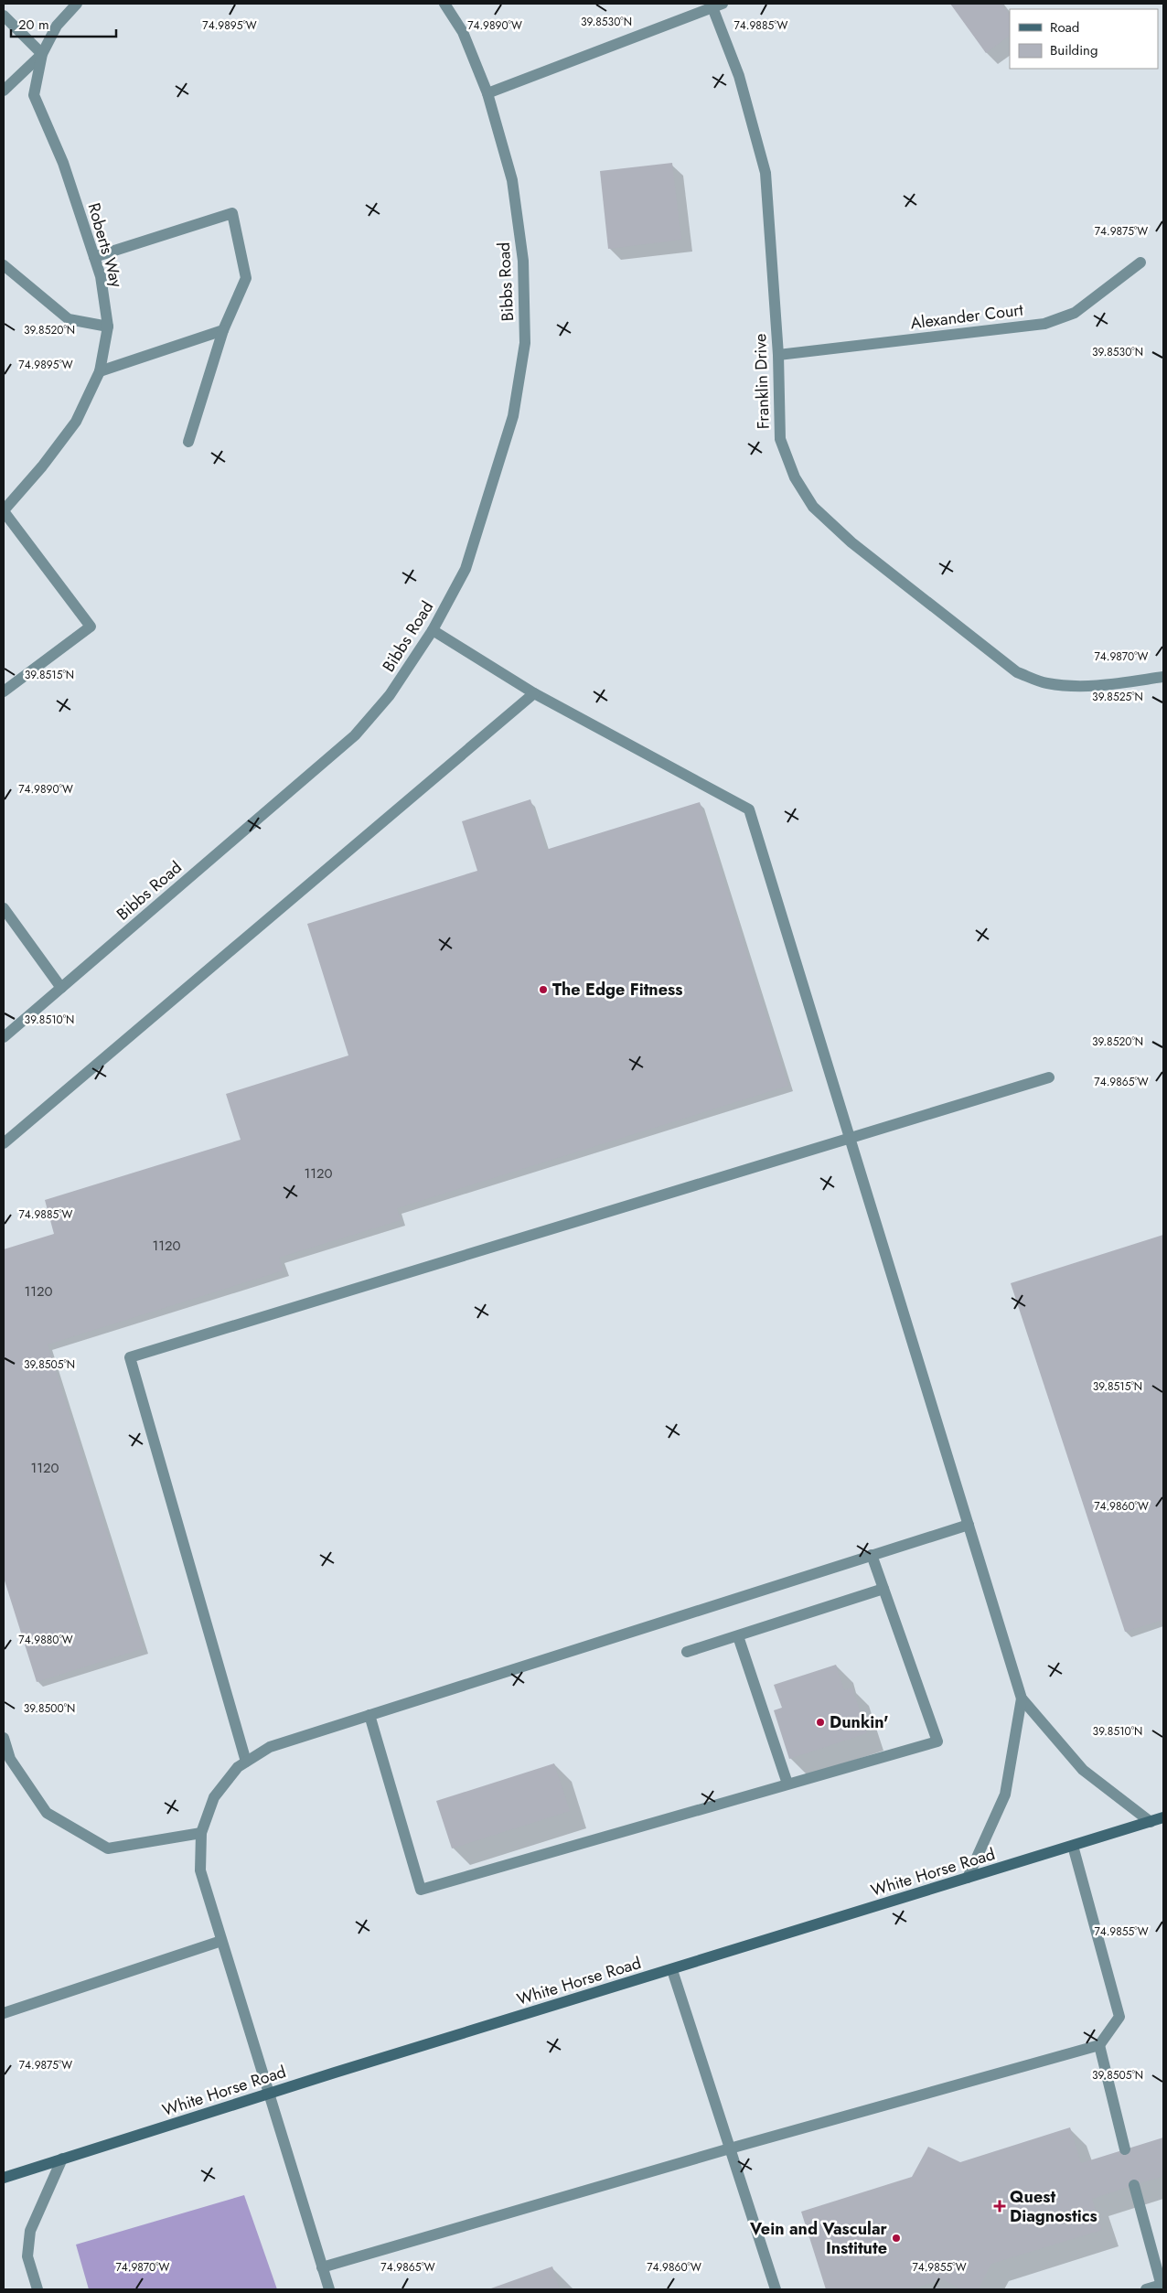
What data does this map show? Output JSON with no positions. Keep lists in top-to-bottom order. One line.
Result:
{"streets":{"main road":["White Horse Road"],"street":["Roberts Way","Bibbs Road","Alexander Court","Franklin Drive"]},"crossings":[["Bibbs Road","Franklin Drive"],["Alexander Court","Franklin Drive"]],"places":{"other":["The Edge Fitness","Dunkin'","Vein and Vascular Institute"],"health":["Quest Diagnostics"]},"house_numbers":["1120","1120","1120","1120"],"legend":["Road","Building"],"scale_bar":"20 m","coordinates":["39.8530°N","74.9895°W","74.9890°W","74.9885°W","74.9875°W","39.8520°N","74.9870°W","39.8515°N","39.8525°N","39.8510°N","74.9865°W","39.8505°N","74.9860°W","74.9880°W","39.8500°N","74.9855°W"]}
